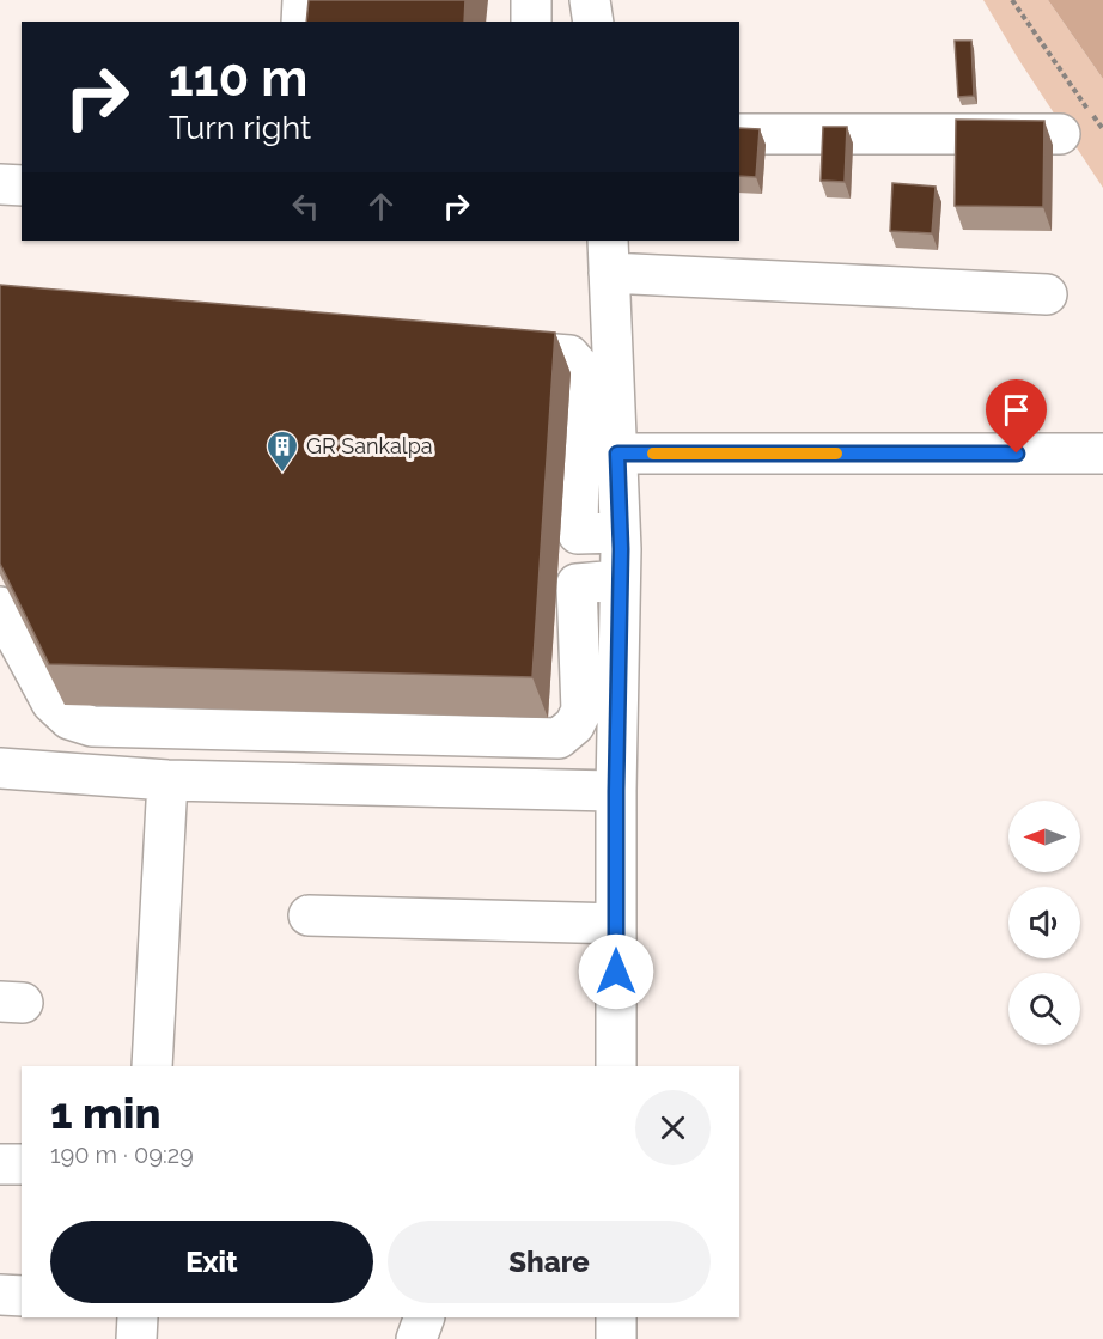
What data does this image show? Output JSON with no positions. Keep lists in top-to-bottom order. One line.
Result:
{"places":{"building":["GR Sankalpa"]},"north":"left","page":{"turn":["110 m","Turn right"],"heading":["1 min","190 m · 09:29"],"buttons":["Exit","Share"]}}
